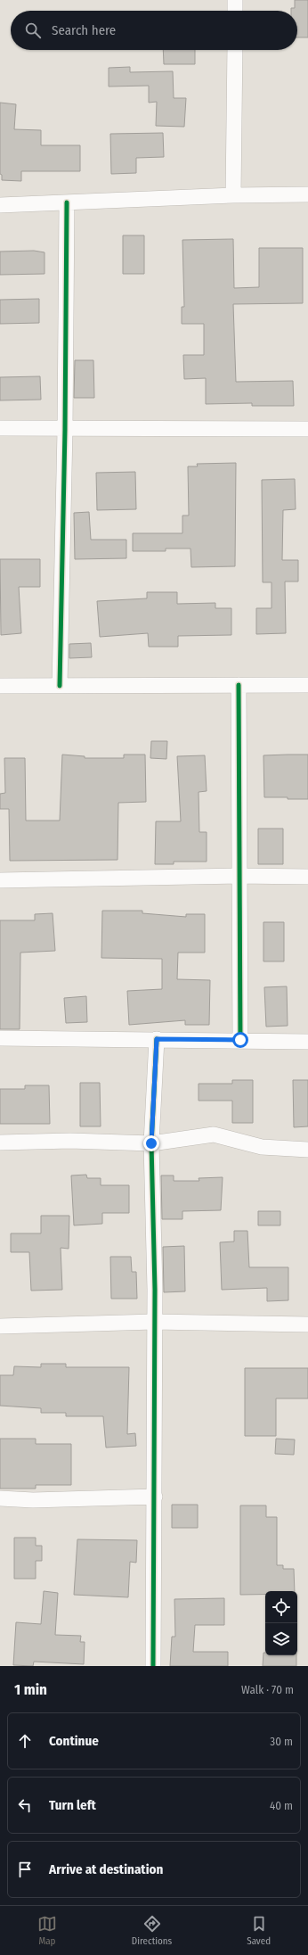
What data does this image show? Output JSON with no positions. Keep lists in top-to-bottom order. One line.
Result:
{"page":{"search":"Search here","heading":["1 min","Walk · 70 m"],"list":[["Continue","30 m"],["Turn left","40 m"],"Arrive at destination"],"nav":["Map","Directions","Saved"]}}
